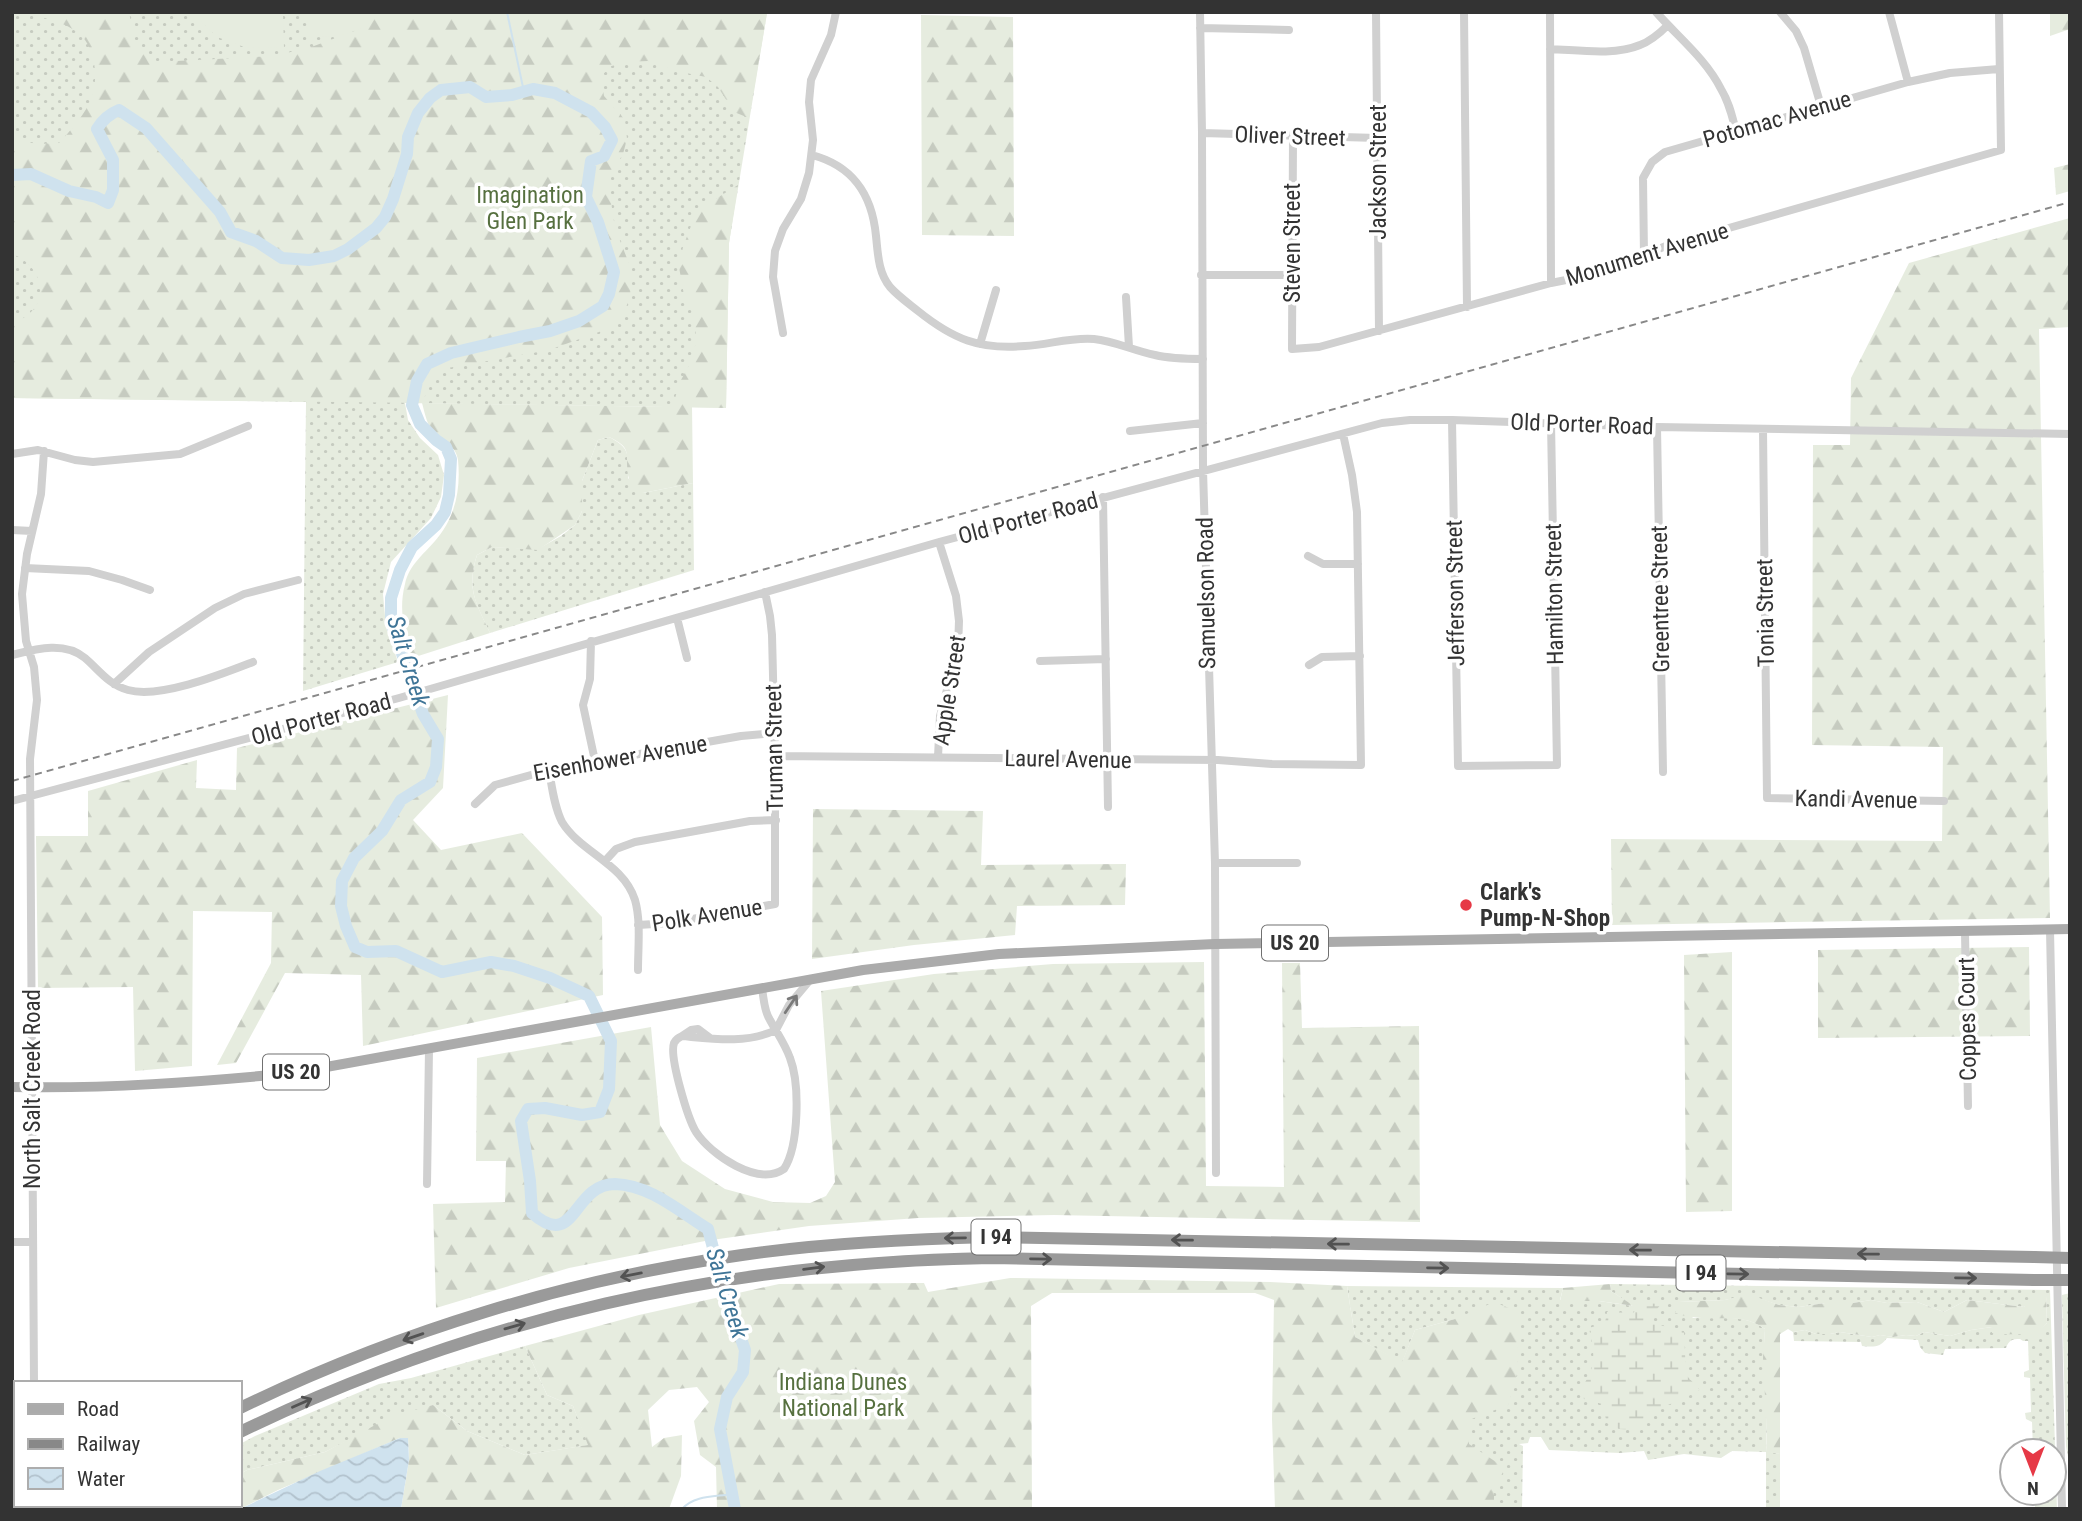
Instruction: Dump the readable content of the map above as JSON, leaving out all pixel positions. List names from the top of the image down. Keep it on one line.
{"streets":{"highway":["I 94"],"main road":["US 20"],"street":["Potomac Avenue","Oliver Street","Jackson Street","Steven Street","Monument Avenue","Old Porter Road","Samuelson Road","Jefferson Street","Hamilton Street","Greentree Street","Tonia Street","Apple Street","Truman Street","Eisenhower Avenue","Laurel Avenue","Kandi Avenue","Polk Avenue","Coppes Court","North Salt Creek Road"]},"crossings":[["Potomac Avenue","Monument Avenue"],["Oliver Street","Jackson Street"],["Oliver Street","Steven Street"],["Oliver Street","Samuelson Road"],["Jackson Street","Monument Avenue"],["Steven Street","Monument Avenue"],["Old Porter Road","Samuelson Road"],["Old Porter Road","Jefferson Street"],["Old Porter Road","Hamilton Street"],["Old Porter Road","Greentree Street"],["Old Porter Road","Tonia Street"],["Old Porter Road","Apple Street"],["Old Porter Road","Truman Street"],["Old Porter Road","North Salt Creek Road"],["Samuelson Road","Laurel Avenue"],["Samuelson Road","US 20"],["Jefferson Street","Hamilton Street"],["Tonia Street","Kandi Avenue"],["Apple Street","Laurel Avenue"],["Truman Street","Eisenhower Avenue"],["Truman Street","Laurel Avenue"],["Truman Street","Polk Avenue"],["US 20","Coppes Court"],["US 20","North Salt Creek Road"]],"water":["Salt Creek"],"parks":["Imagination Glen Park","Indiana Dunes National Park"],"places":["Clark's Pump-N-Shop"],"legend":["Road","Railway","Water"],"north":"bottom"}
